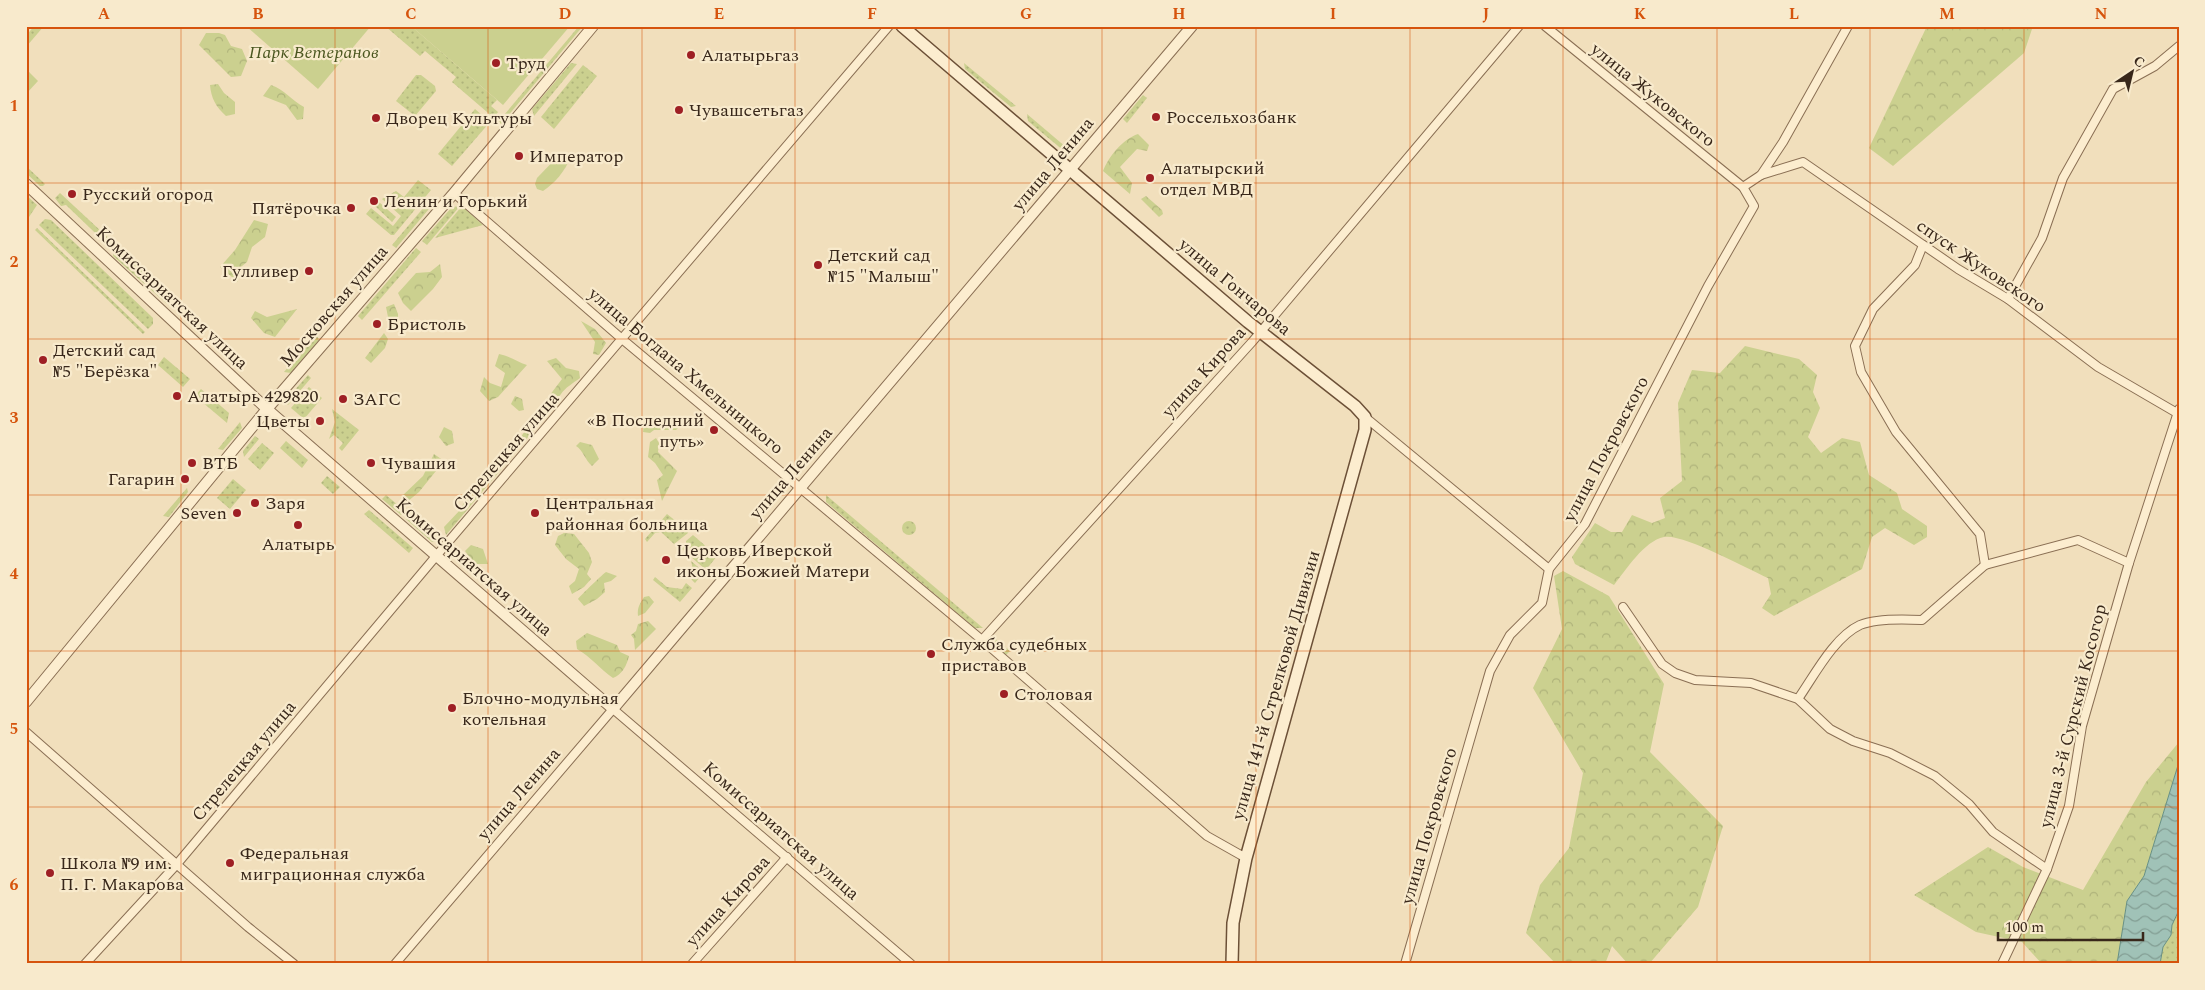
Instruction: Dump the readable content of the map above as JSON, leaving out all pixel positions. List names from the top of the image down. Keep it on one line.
{"streets":{"main road":["улица Гончарова","улица 141-й Стрелковой Дивизии"],"street":["улица Жуковского","улица Ленина","спуск Жуковского","Комиссариатская улица","Московская улица","улица Богдана Хмельницкого","улица Кирова","улица Покровского","Стрелецкая улица","улица 3-й Сурский Косогор"]},"crossings":[["улица Жуковского","улица Покровского"],["улица Ленина","улица Гончарова"],["улица Ленина","Комиссариатская улица"],["улица Ленина","улица Богдана Хмельницкого"],["спуск Жуковского","улица 3-й Сурский Косогор"],["улица Гончарова","улица Кирова"],["улица Гончарова","улица Покровского"],["улица Гончарова","улица 141-й Стрелковой Дивизии"],["Комиссариатская улица","Московская улица"],["Комиссариатская улица","улица Кирова"],["Комиссариатская улица","Стрелецкая улица"],["Московская улица","улица Богдана Хмельницкого"],["улица Богдана Хмельницкого","улица Кирова"],["улица Богдана Хмельницкого","Стрелецкая улица"],["улица Богдана Хмельницкого","улица 141-й Стрелковой Дивизии"]],"parks":["Парк Ветеранов"],"places":["Алатырьгаз","Труд","Чувашсетьгаз","Россельхозбанк","Дворец Культуры","Император","Алатырский отдел МВД","Русский огород","Ленин и Горький","Пятёрочка","Детский сад №15 \"Малыш\"","Гулливер","Бристоль","Детский сад №5 \"Берёзка\"","Алатырь 429820","ЗАГС","Цветы","«В Последний путь»","ВТБ","Чувашия","Гагарин","Заря","Seven","Центральная районная больница","Алатырь","Церковь Иверской иконы Божией Матери","Служба судебных приставов","Столовая","Блочно-модульная котельная","Федеральная миграционная служба","Школа №9 им. П. Г. Макарова"],"scale_bar":"100 m","north":"top right","grid":{"columns":["A","B","C","D","E","F","G","H","I","J","K","L","M","N"],"rows":["1","2","3","4","5","6"]}}
